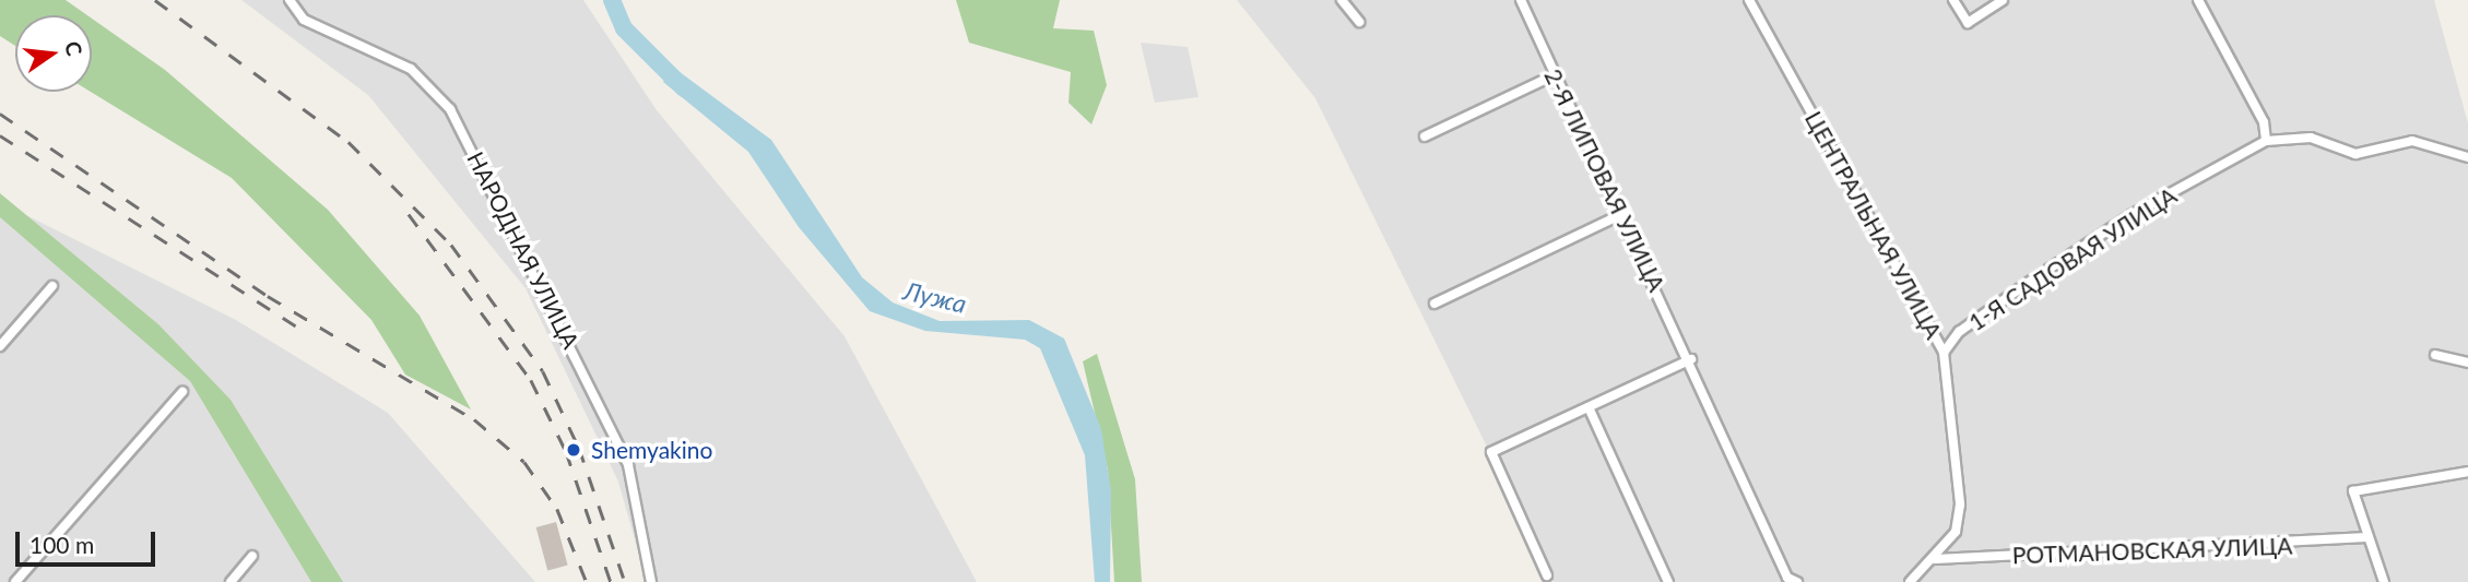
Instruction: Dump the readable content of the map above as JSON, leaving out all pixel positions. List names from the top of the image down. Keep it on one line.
{"streets":{"street":["2-Я ЛИПОВАЯ УЛИЦА","ЦЕНТРАЛЬНАЯ УЛИЦА","НАРОДНАЯ УЛИЦА","1-Я САДОВАЯ УЛИЦА","РОТМАНОВСКАЯ УЛИЦА"]},"crossings":[["ЦЕНТРАЛЬНАЯ УЛИЦА","1-Я САДОВАЯ УЛИЦА"],["ЦЕНТРАЛЬНАЯ УЛИЦА","РОТМАНОВСКАЯ УЛИЦА"]],"water":["Лужа"],"places":["Shemyakino"],"scale_bar":"100 m","north":"right"}
